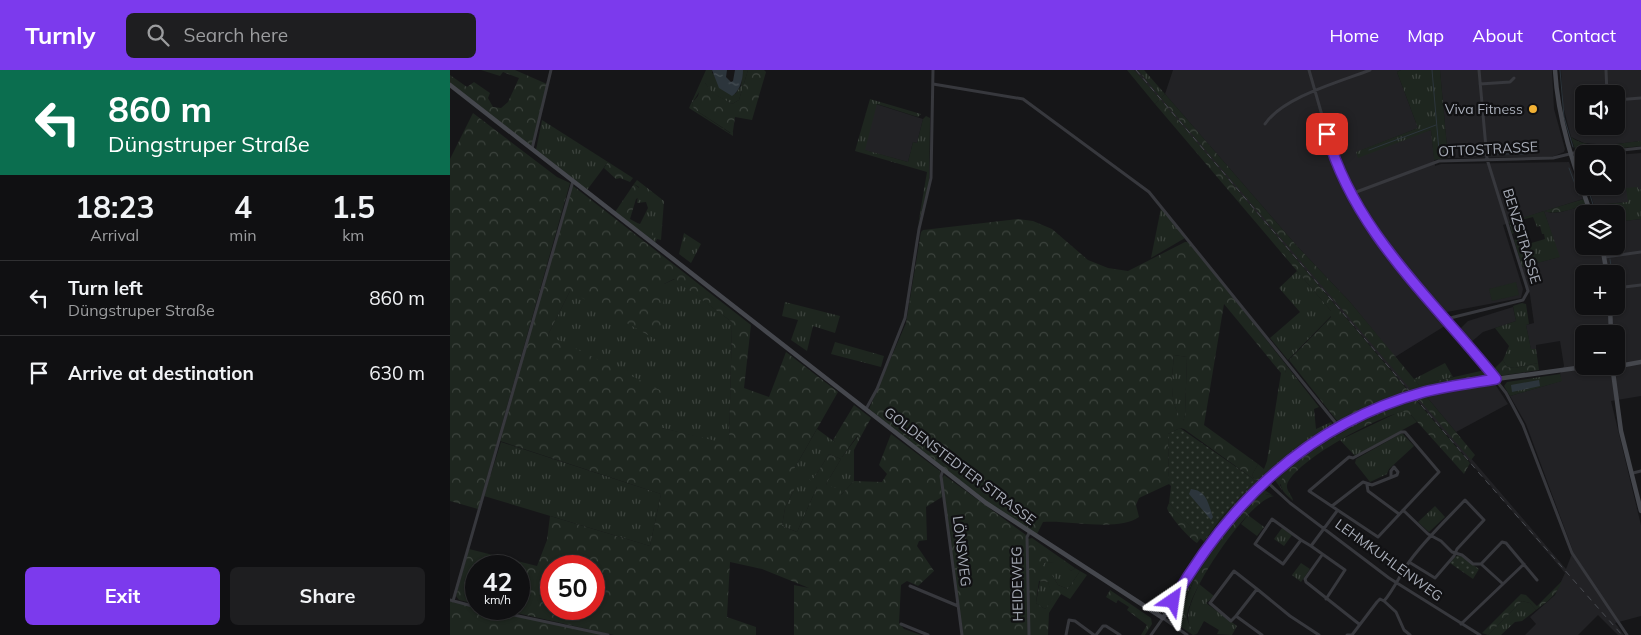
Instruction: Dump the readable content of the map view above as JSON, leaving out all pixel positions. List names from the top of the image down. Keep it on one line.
{"streets":{"main road":["GOLDENSTEDTER STRASSE"],"street":["OTTOSTRASSE","BENZSTRASSE","LÖNSWEG","LEHMKUHLENWEG","HEIDEWEG"]},"crossings":[["OTTOSTRASSE","BENZSTRASSE"],["GOLDENSTEDTER STRASSE","LÖNSWEG"],["GOLDENSTEDTER STRASSE","HEIDEWEG"]],"places":["Viva Fitness"],"page":{"header":"Turnly","search":"Search here","nav":["Home","Map","About","Contact"],"turn":["860 m","Düngstruper Straße"],"map_buttons":["+","−"],"eta":["18:23","Arrival","4","min","1.5","km"],"list":[{"name":"Turn left","note":"Düngstruper Straße","value":"860 m"},{"name":"Arrive at destination","value":"630 m"}],"speed":"42 km/h","limit":"50","buttons":["Exit","Share"]}}
